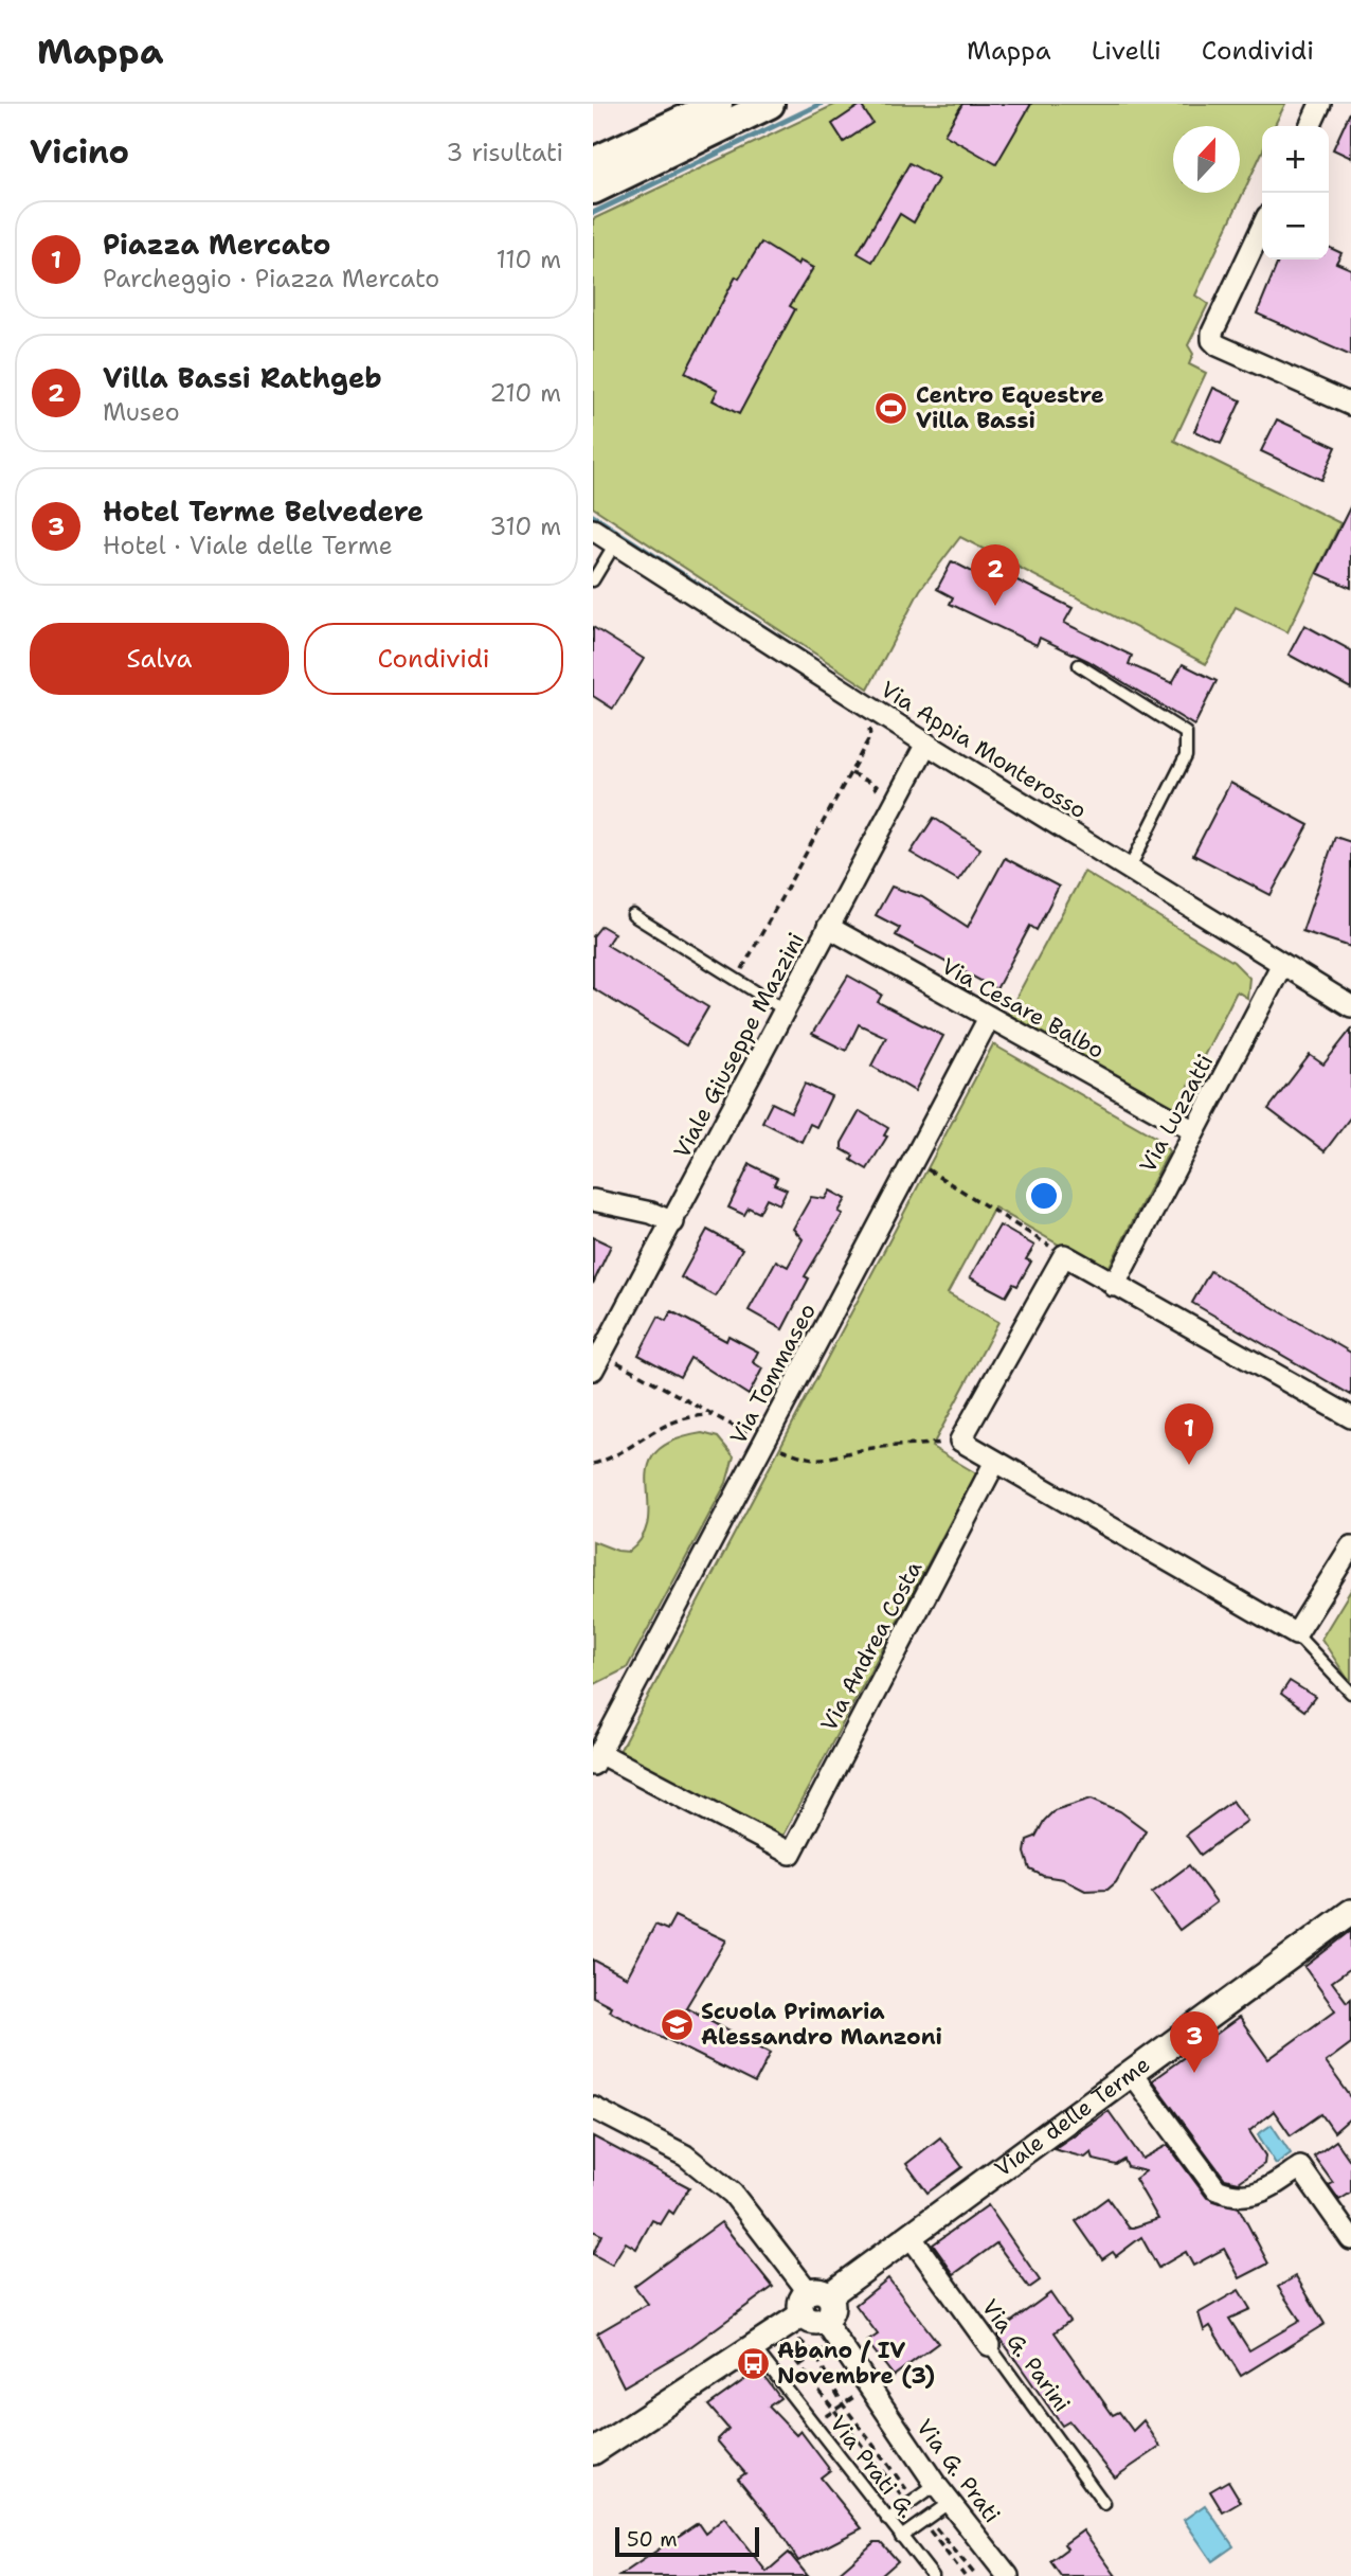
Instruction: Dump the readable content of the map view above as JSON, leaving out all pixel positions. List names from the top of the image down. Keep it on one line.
{"streets":{"street":["Via Appia Monterosso","Via Cesare Balbo","Viale Giuseppe Mazzini","Via Luzzatti","Via Tommaseo","Via Andrea Costa","Viale delle Terme","Via G. Parini","Via G. Prati"],"lane":["Via Prati G."]},"crossings":[["Via Appia Monterosso","Viale Giuseppe Mazzini"],["Via Appia Monterosso","Via Luzzatti"],["Via Cesare Balbo","Viale Giuseppe Mazzini"],["Via Cesare Balbo","Via Luzzatti"],["Via Cesare Balbo","Via Tommaseo"],["Via Tommaseo","Via Andrea Costa"],["Viale delle Terme","Via G. Parini"],["Viale delle Terme","Via Prati G."],["Viale delle Terme","Via G. Prati"]],"places":{"sports":["Centro Equestre Villa Bassi"],"school or university":["Scuola Primaria Alessandro Manzoni"],"bus stop":["Abano / IV Novembre (3)"]},"scale_bar":"50 m","north":"top","page":{"header":"Mappa","nav":["Mappa","Livelli","Condividi"],"heading":["Vicino","3 risultati"],"map_buttons":["+","−"],"list":[{"mark":"1","name":"Piazza Mercato","note":"Parcheggio · Piazza Mercato","value":"110 m"},{"mark":"2","name":"Villa Bassi Rathgeb","note":"Museo","value":"210 m"},{"mark":"3","name":"Hotel Terme Belvedere","note":"Hotel · Viale delle Terme","value":"310 m"}],"pins":["2","1","3"],"buttons":["Salva","Condividi"],"scale":"50 m"}}
